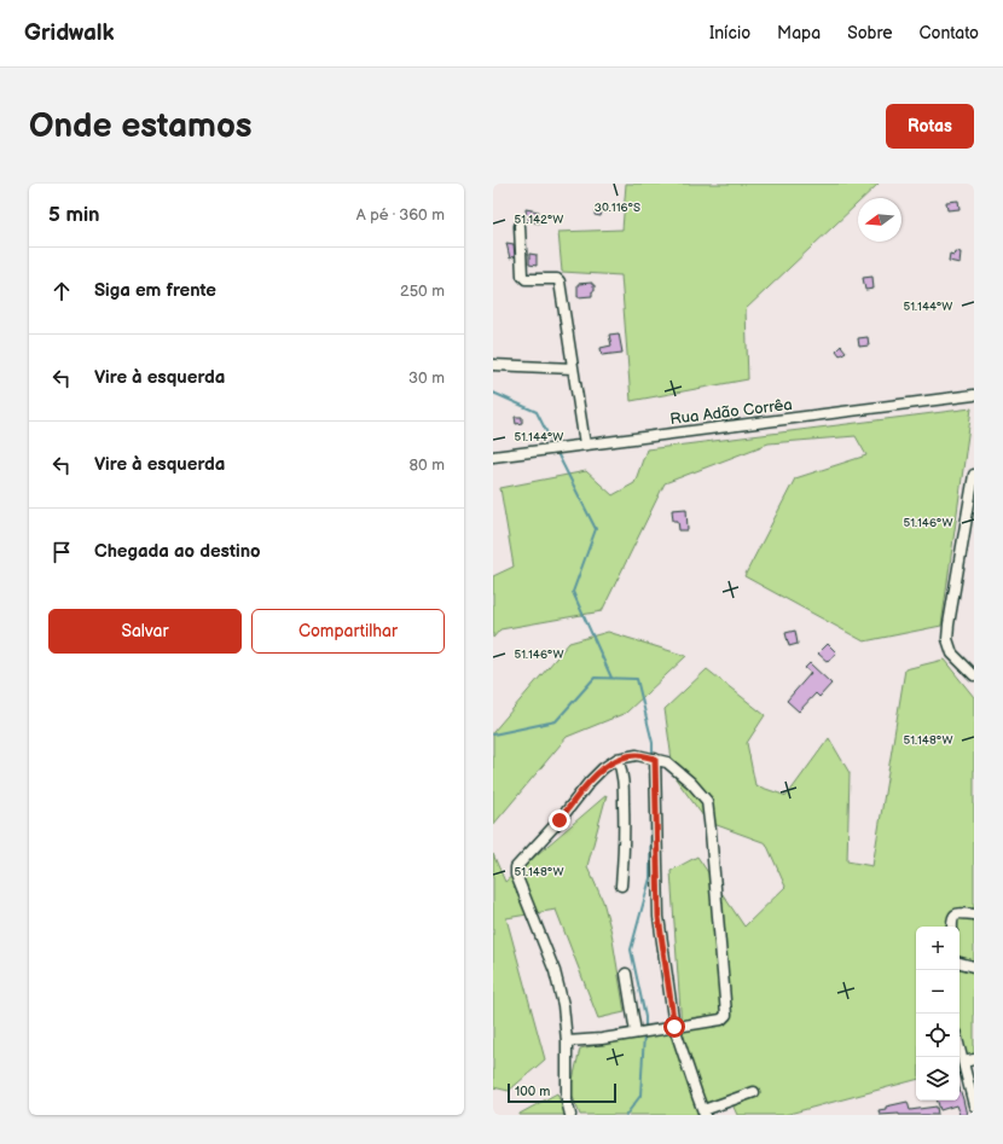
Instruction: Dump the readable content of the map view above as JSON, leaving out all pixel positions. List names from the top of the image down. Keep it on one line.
{"streets":{"street":["Rua Adão Corrêa"]},"scale_bar":"100 m","north":"left","page":{"header":"Gridwalk","nav":["Início","Mapa","Sobre","Contato"],"buttons":["Rotas",["Salvar","Compartilhar"]],"title":"Onde estamos","heading":["5 min","A pé · 360 m"],"list":[["Siga em frente","250 m"],["Vire à esquerda","30 m"],["Vire à esquerda","80 m"],"Chegada ao destino"],"map_buttons":["+","−"],"scale":"100 m"},"coordinates":["30.116°S","51.142°W","51.144°W","51.146°W","51.148°W"]}
